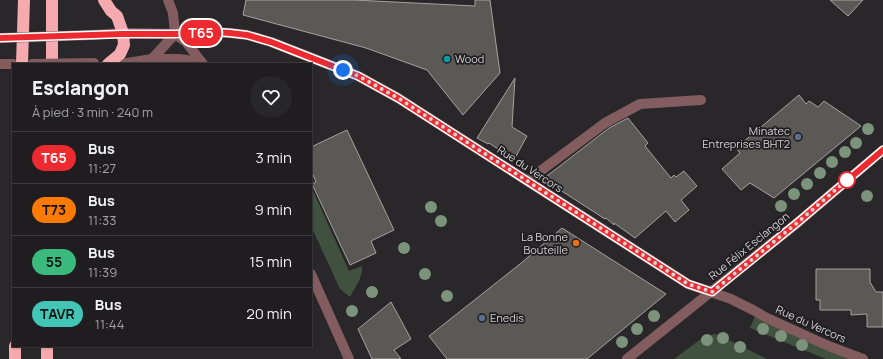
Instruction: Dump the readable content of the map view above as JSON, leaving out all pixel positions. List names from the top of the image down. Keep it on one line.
{"streets":{"street":["Rue du Vercors","Rue Félix Esclangon"]},"crossings":[["Rue du Vercors","Rue Félix Esclangon"]],"places":["Wood","Minatec Entreprises BHT2","La Bonne Bouteille","Enedis"],"lines":["bus line T65"],"page":{"on_map":"T65","heading":["Esclangon","À pied · 3 min · 240 m"],"list":[{"mark":"T65","name":"Bus","note":"11:27","value":"3 min"},{"mark":"T73","name":"Bus","note":"11:33","value":"9 min"},{"mark":"55","name":"Bus","note":"11:39","value":"15 min"},{"mark":"TAVR","name":"Bus","note":"11:44","value":"20 min"}]}}
